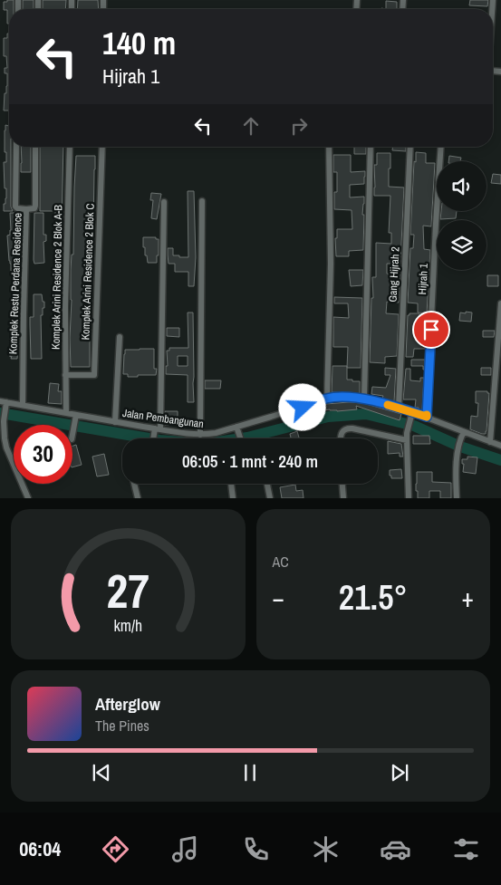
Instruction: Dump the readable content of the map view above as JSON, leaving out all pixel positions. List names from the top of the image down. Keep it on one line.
{"streets":{"street":["Komplek Arini Residence 2 Blok C","Gang Hijrah 2","Komplek Arini Residence 2 Blok A-B","Hijrah 1","Komplek Restu Perdana Residence","Jalan Pembangunan"]},"crossings":[["Komplek Arini Residence 2 Blok C","Komplek Arini Residence 2 Blok A-B"],["Gang Hijrah 2","Jalan Pembangunan"],["Komplek Arini Residence 2 Blok A-B","Jalan Pembangunan"],["Hijrah 1","Jalan Pembangunan"],["Komplek Restu Perdana Residence","Jalan Pembangunan"]],"page":{"turn":["140 m","Hijrah 1"],"limit":"30","trip":"06:05 · 1 mnt · 240 m","tile":"AC","heat":["−","21.5°","+"],"song":["Afterglow","The Pines"],"tabs":"06:04","gauge":["27","km/h"]}}
